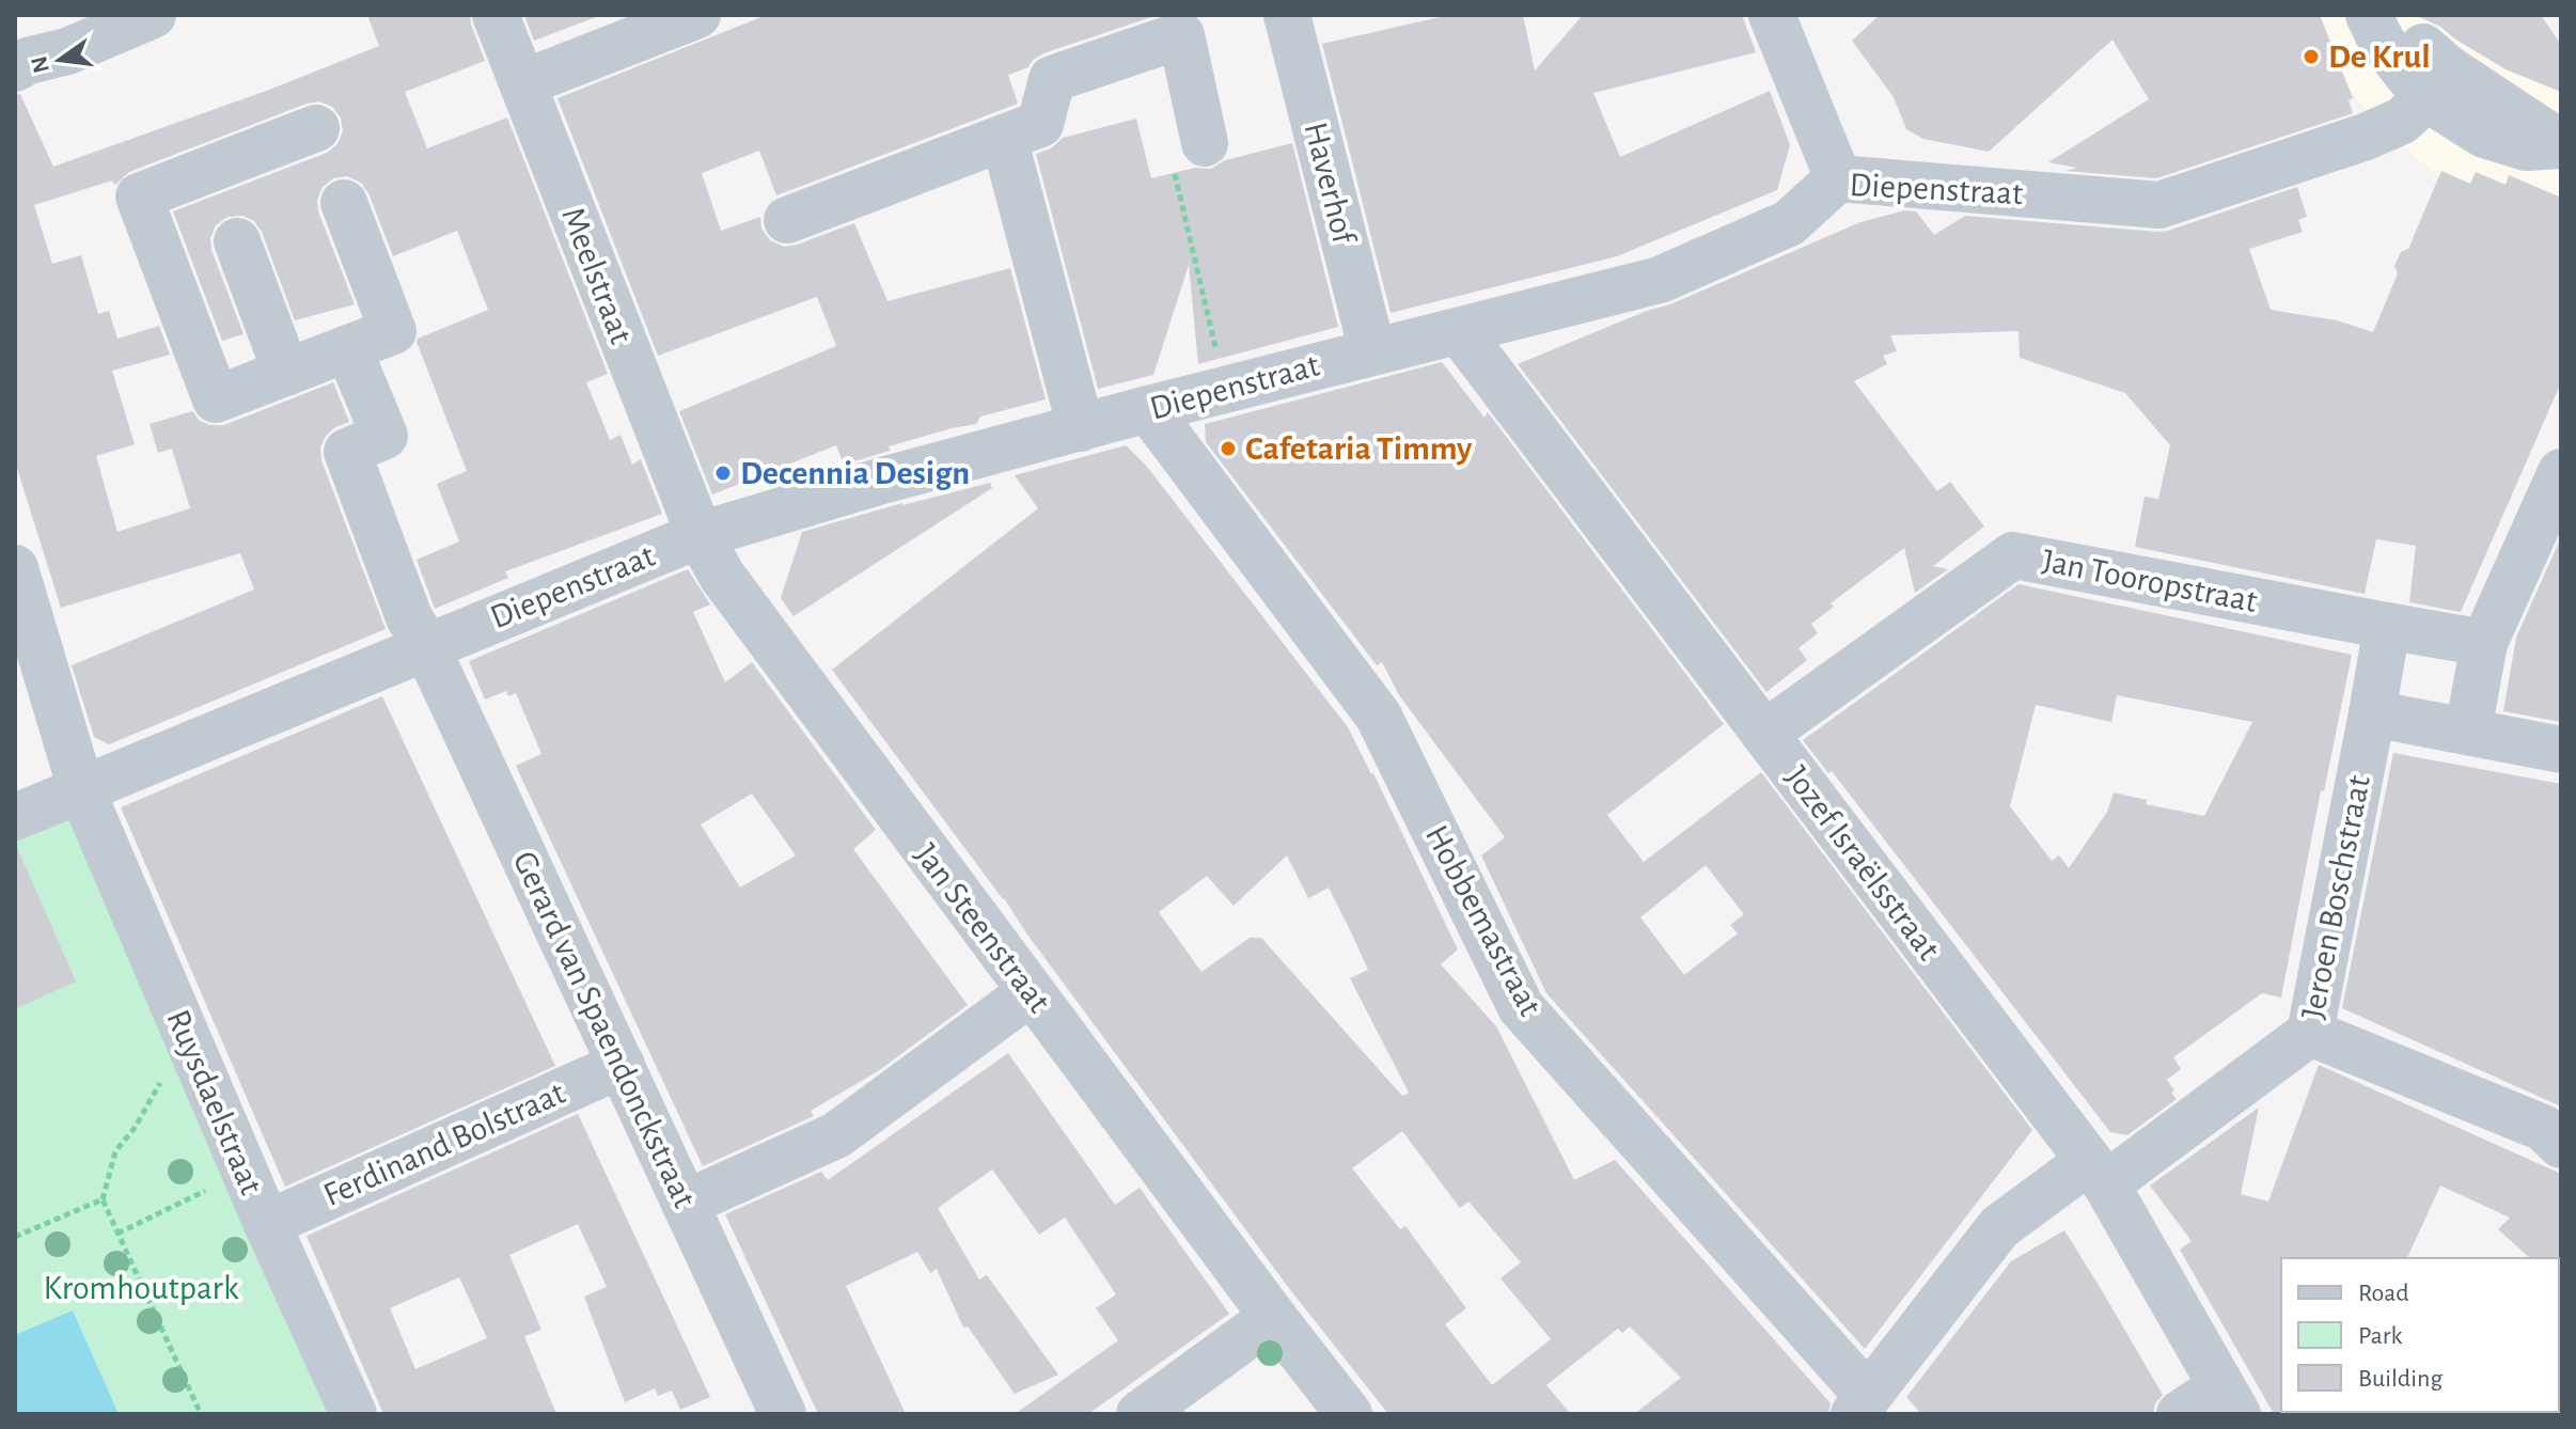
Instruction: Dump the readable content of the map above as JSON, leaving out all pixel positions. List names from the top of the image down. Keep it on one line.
{"streets":{"street":["Haverhof","Diepenstraat","Meelstraat","Jan Tooropstraat","Jozef Israëlsstraat","Jeroen Boschstraat","Hobbemastraat","Jan Steenstraat","Gerard van Spaendonckstraat","Ruysdaelstraat","Ferdinand Bolstraat"]},"crossings":[["Haverhof","Diepenstraat"],["Diepenstraat","Meelstraat"],["Diepenstraat","Jozef Israëlsstraat"],["Diepenstraat","Hobbemastraat"],["Diepenstraat","Jan Steenstraat"],["Diepenstraat","Gerard van Spaendonckstraat"],["Diepenstraat","Ruysdaelstraat"],["Meelstraat","Jan Steenstraat"],["Jan Tooropstraat","Jozef Israëlsstraat"],["Jan Tooropstraat","Jeroen Boschstraat"],["Jozef Israëlsstraat","Jeroen Boschstraat"],["Jeroen Boschstraat","Hobbemastraat"],["Gerard van Spaendonckstraat","Ferdinand Bolstraat"],["Ruysdaelstraat","Ferdinand Bolstraat"]],"parks":["Kromhoutpark"],"places":["De Krul","Cafetaria Timmy","Decennia Design"],"legend":["Road","Park","Building"],"north":"left"}
